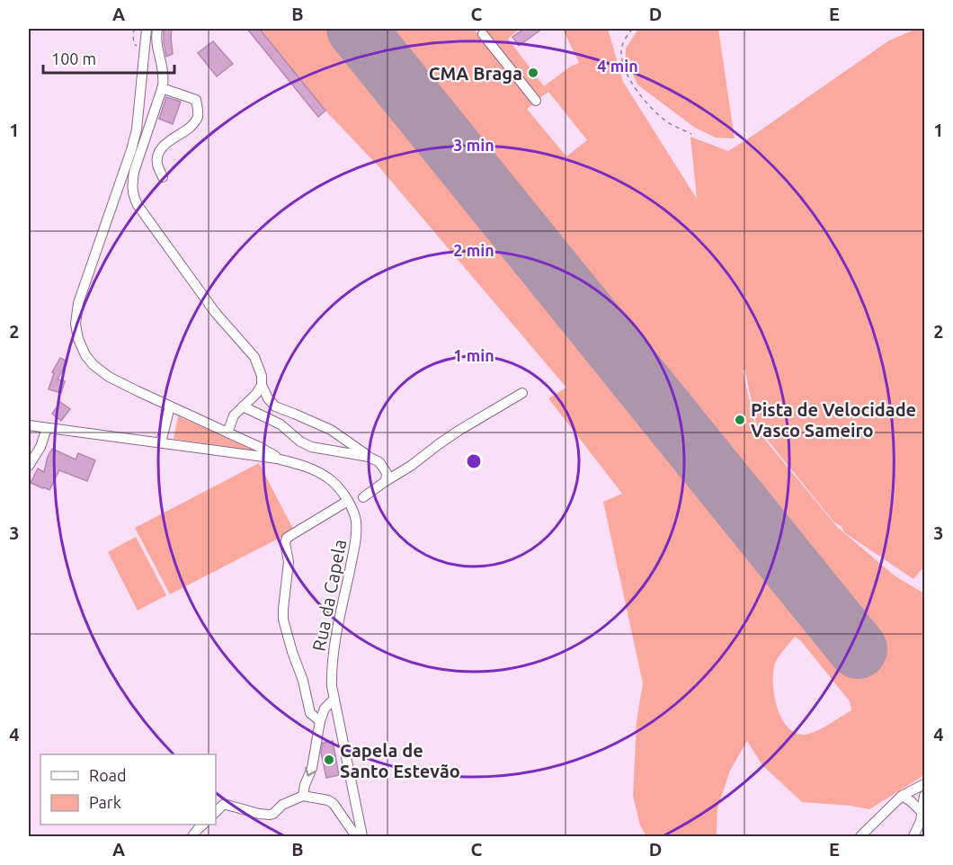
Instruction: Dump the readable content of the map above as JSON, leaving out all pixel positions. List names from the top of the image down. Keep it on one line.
{"streets":{"street":["Rua da Capela"]},"places":["CMA Braga","Pista de Velocidade Vasco Sameiro","Capela de Santo Estevão"],"legend":["Road","Park"],"scale_bar":"100 m","grid":{"columns":["A","B","C","D","E"],"rows":["1","2","3","4"]},"rings":["4 min","3 min","2 min","1 min"]}
